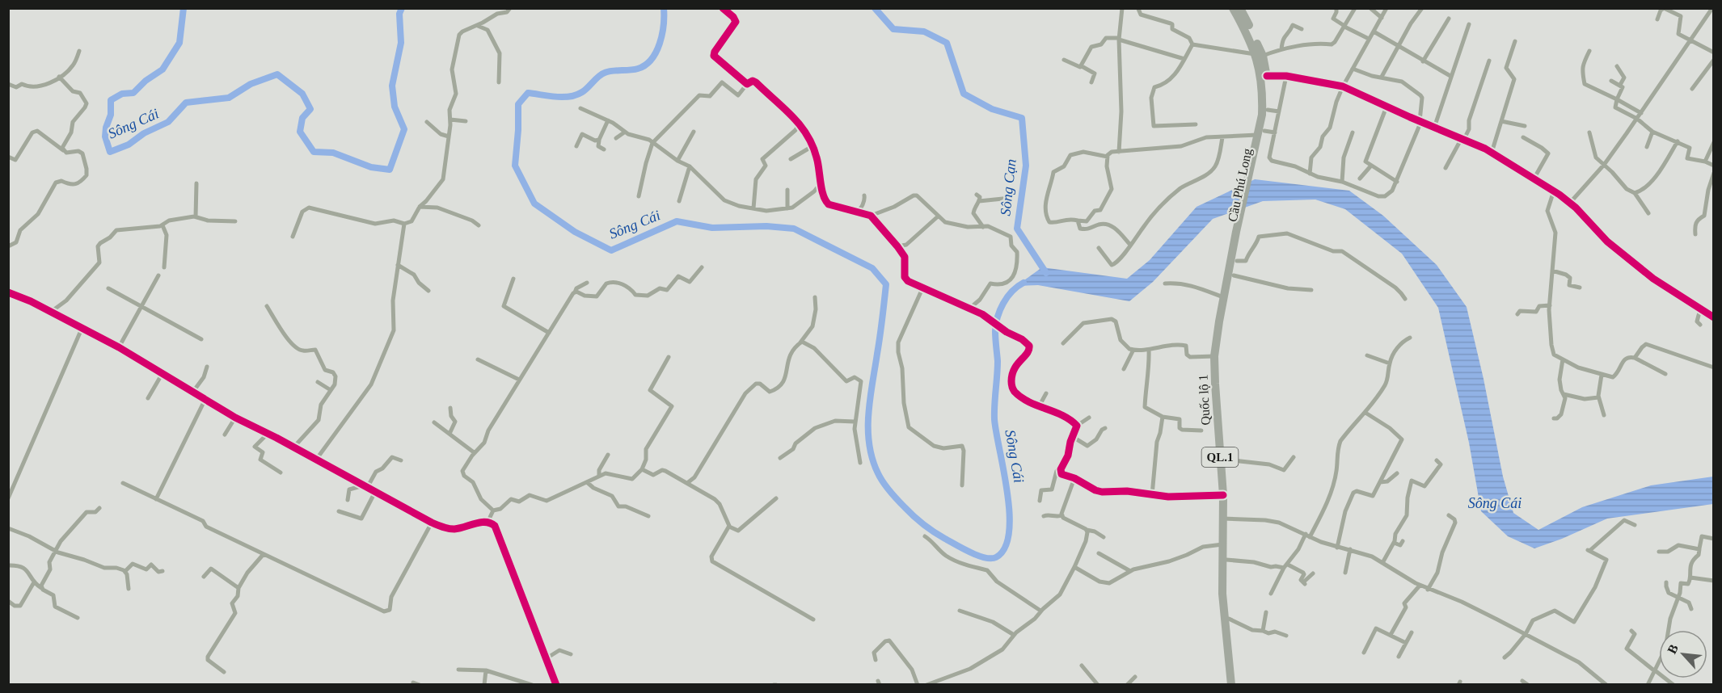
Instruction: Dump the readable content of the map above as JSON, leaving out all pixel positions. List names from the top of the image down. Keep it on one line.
{"streets":{"highway":["Cầu Phú Long","Quốc lộ 1","QL.1"]},"crossings":[["Cầu Phú Long","Quốc lộ 1"],["Cầu Phú Long","QL.1"]],"water":["Sông Cái","Sông Cạn"],"north":"top left"}
